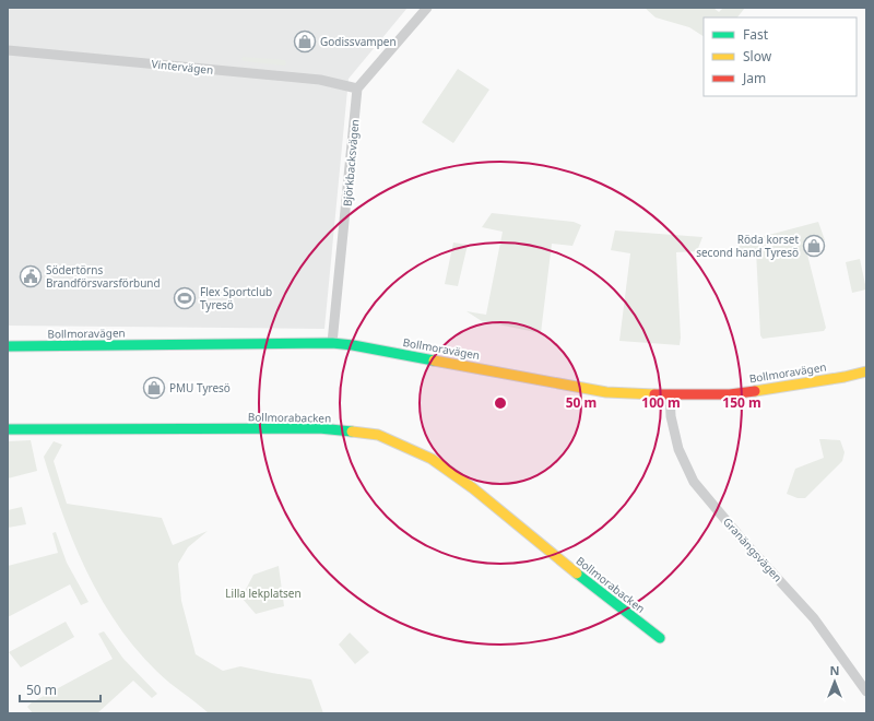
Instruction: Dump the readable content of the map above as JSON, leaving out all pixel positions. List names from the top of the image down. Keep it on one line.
{"streets":{"street":["Vintervägen","Björkbacksvägen","Bollmoravägen","Bollmorabacken","Granängsvägen"]},"crossings":[["Vintervägen","Björkbacksvägen"],["Björkbacksvägen","Bollmoravägen"],["Bollmoravägen","Granängsvägen"]],"parks":["Lilla lekplatsen"],"places":{"shop":["Godissvampen","Röda korset second hand Tyresö","PMU Tyresö"],"public building":["Södertörns Brandförsvarsförbund"],"sports":["Flex Sportclub Tyresö"]},"legend":["Fast","Slow","Jam"],"scale_bar":"50 m","north":"top","rings":["50 m","100 m","150 m"]}
